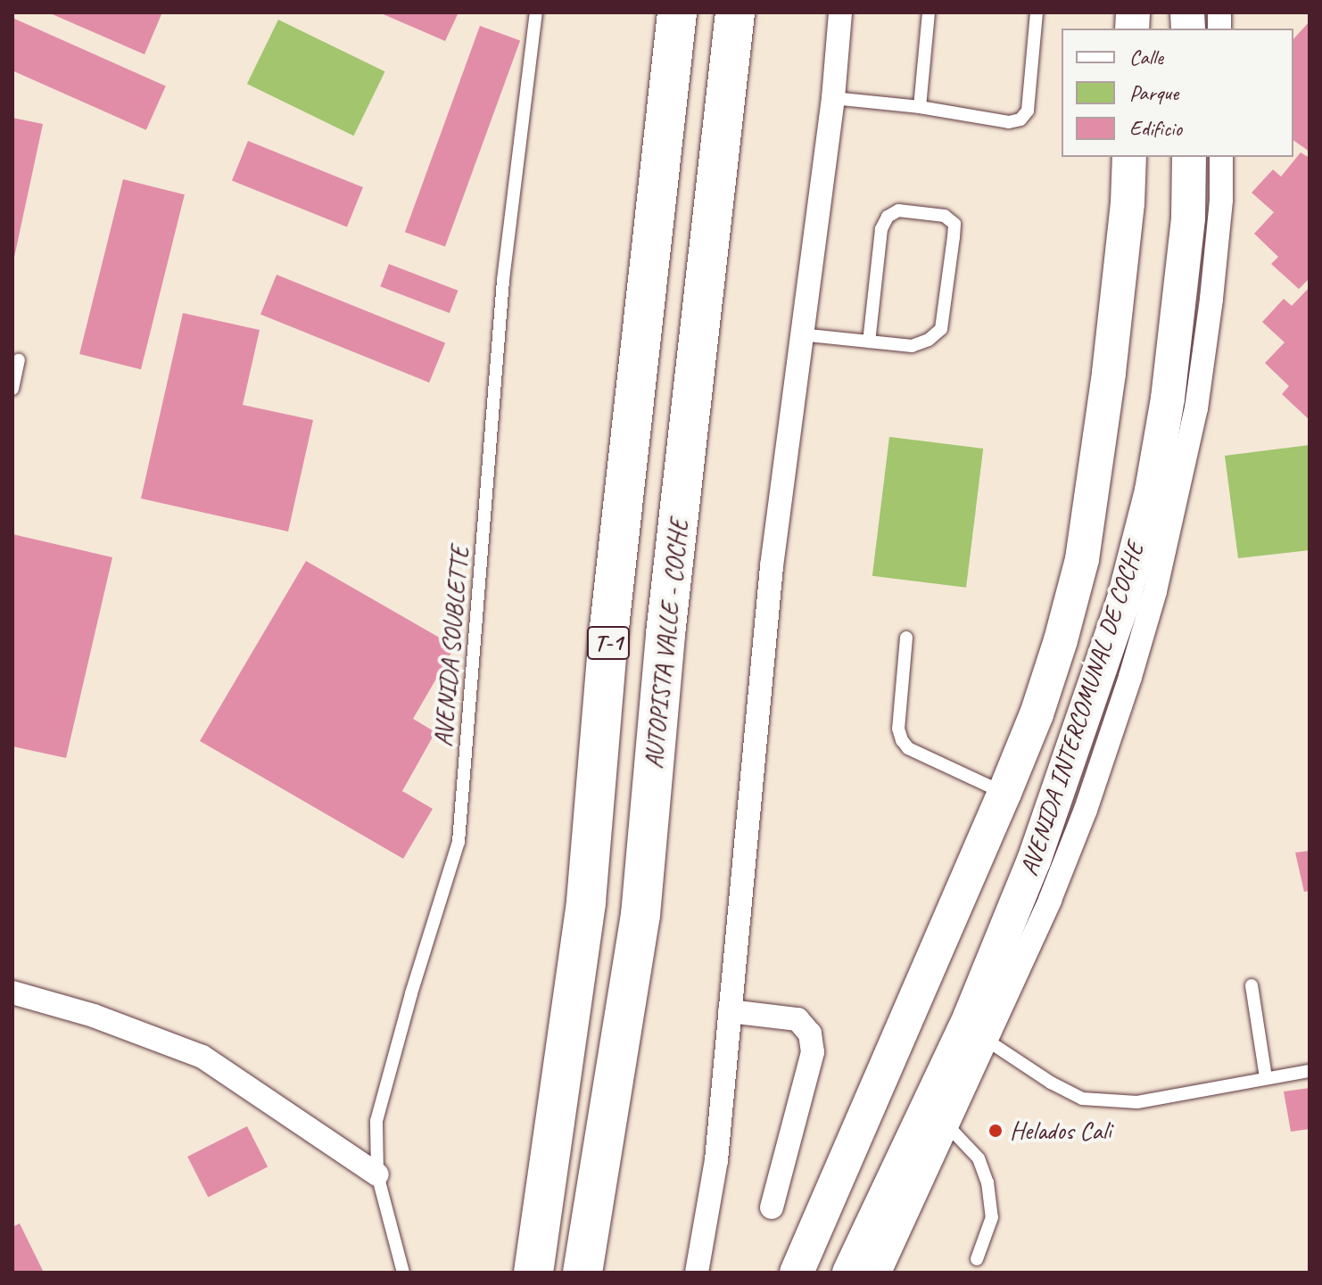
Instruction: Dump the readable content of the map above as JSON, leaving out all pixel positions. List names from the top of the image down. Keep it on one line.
{"streets":{"highway":["T-1","AUTOPISTA VALLE - COCHE"],"main road":["AVENIDA INTERCOMUNAL DE COCHE"],"lane":["AVENIDA SOUBLETTE"]},"places":["Helados Cali"],"legend":["Calle","Parque","Edificio"]}
